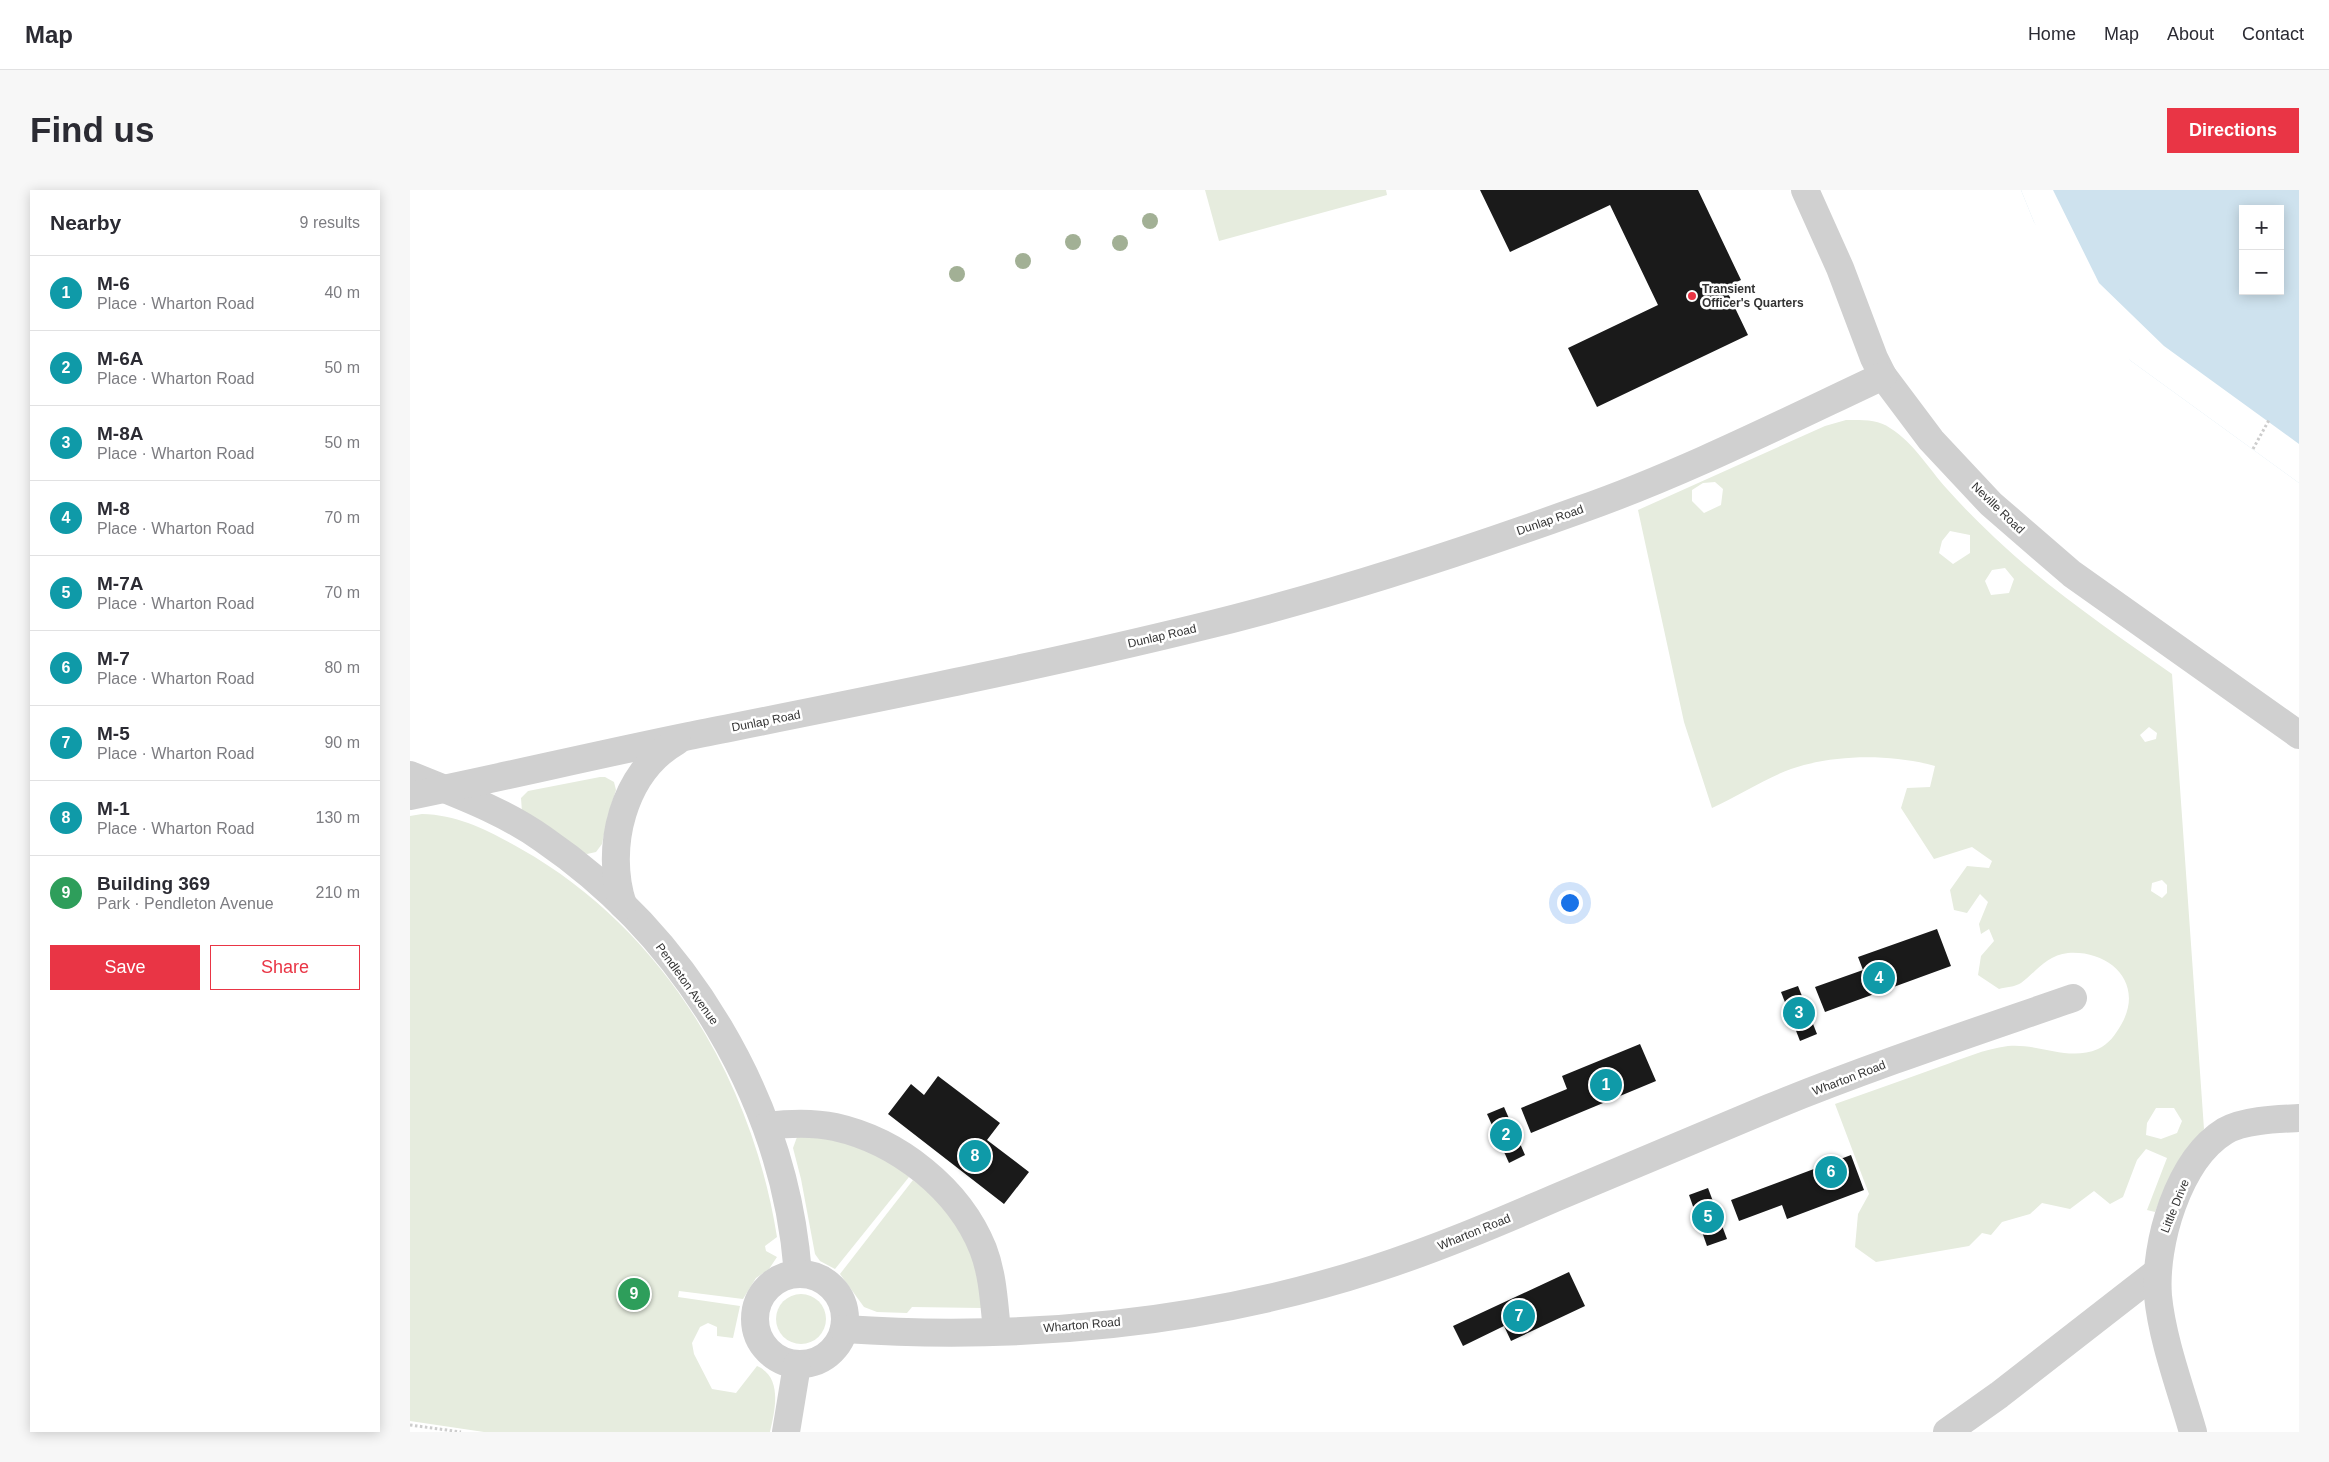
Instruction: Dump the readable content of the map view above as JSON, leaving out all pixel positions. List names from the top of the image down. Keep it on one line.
{"streets":{"street":["Neville Road","Dunlap Road","Pendleton Avenue","Wharton Road","Little Drive"]},"crossings":[["Neville Road","Dunlap Road"],["Dunlap Road","Pendleton Avenue"],["Pendleton Avenue","Wharton Road"]],"places":["Transient Officer's Quarters"],"page":{"header":"Map","nav":["Home","Map","About","Contact"],"buttons":["Directions",["Save","Share"]],"title":"Find us","heading":["Nearby","9 results"],"map_buttons":["+","−"],"list":[{"mark":"1","name":"M-6","note":"Place · Wharton Road","value":"40 m"},{"mark":"2","name":"M-6A","note":"Place · Wharton Road","value":"50 m"},{"mark":"3","name":"M-8A","note":"Place · Wharton Road","value":"50 m"},{"mark":"4","name":"M-8","note":"Place · Wharton Road","value":"70 m"},{"mark":"5","name":"M-7A","note":"Place · Wharton Road","value":"70 m"},{"mark":"6","name":"M-7","note":"Place · Wharton Road","value":"80 m"},{"mark":"7","name":"M-5","note":"Place · Wharton Road","value":"90 m"},{"mark":"8","name":"M-1","note":"Place · Wharton Road","value":"130 m"},{"mark":"9","name":"Building 369","note":"Park · Pendleton Avenue","value":"210 m"}],"pins":["4","3","1","2","8","6","5","9","7"]}}
